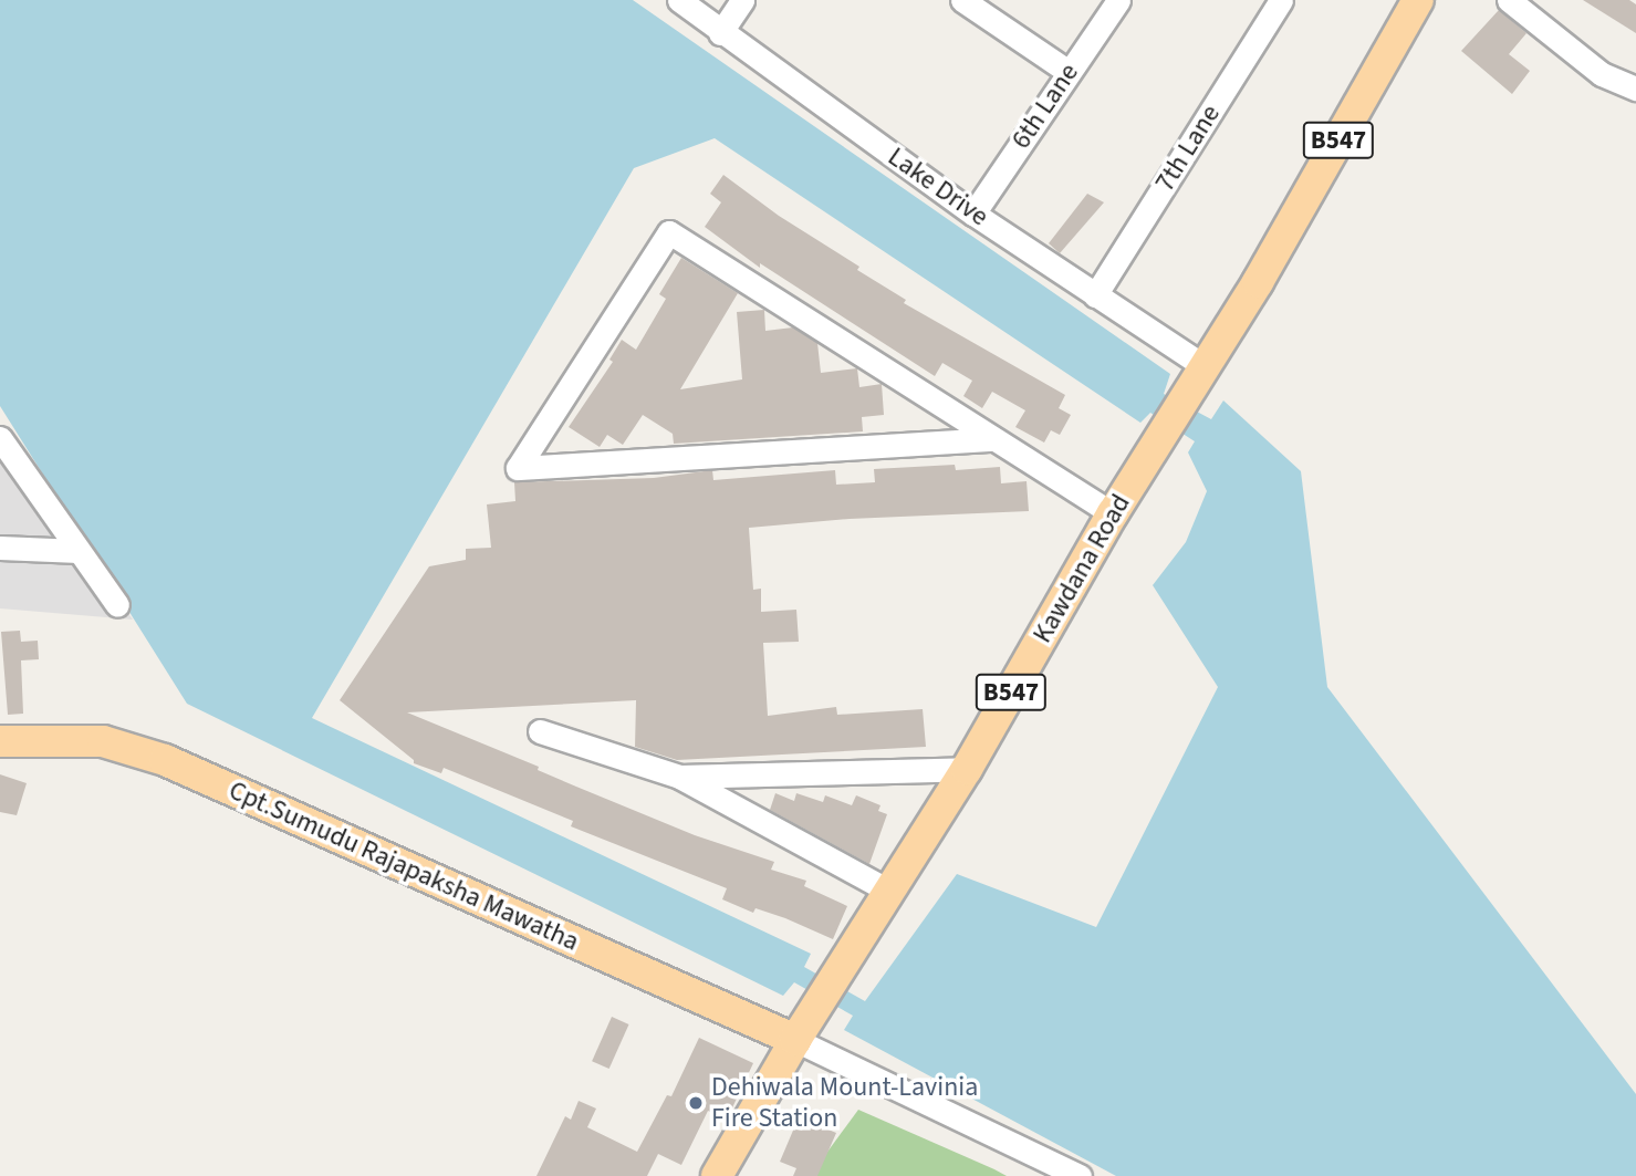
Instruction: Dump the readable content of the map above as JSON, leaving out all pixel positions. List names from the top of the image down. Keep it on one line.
{"streets":{"main road":["B547","Kawdana Road","Cpt.Sumudu Rajapaksha Mawatha"],"street":["6th Lane","7th Lane","Lake Drive"]},"crossings":[["6th Lane","Lake Drive"],["7th Lane","Lake Drive"],["Lake Drive","Kawdana Road"],["Kawdana Road","Cpt.Sumudu Rajapaksha Mawatha"]],"places":["Dehiwala Mount-Lavinia Fire Station"]}
